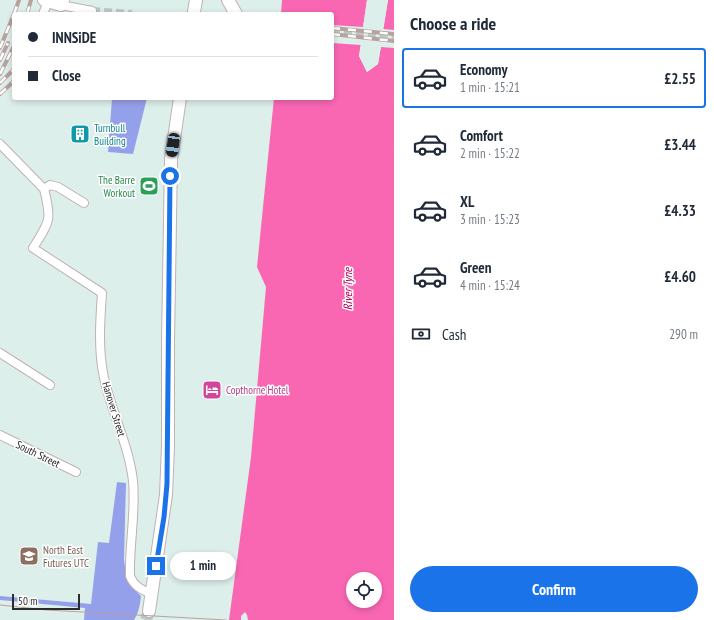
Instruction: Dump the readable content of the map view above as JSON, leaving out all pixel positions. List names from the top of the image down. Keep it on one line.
{"streets":{"street":["Hanover Street","South Street"]},"water":["River Tyne"],"places":{"building":["Turnbull Building"],"sports":["The Barre Workout"],"hotel":["Copthorne Hotel"],"school or university":["North East Futures UTC"]},"scale_bar":"50 m","page":{"heading":"Choose a ride","banner":["INNSiDE","Close"],"list":[{"name":"Economy","note":"1 min · 15:21","value":"£2.55"},{"name":"Comfort","note":"2 min · 15:22","value":"£3.44"},{"name":"XL","note":"3 min · 15:23","value":"£4.33"},{"name":"Green","note":"4 min · 15:24","value":"£4.60"}],"pay":["Cash","290 m"],"bubble":"1 min","buttons":"Confirm","scale":"50 m"}}
